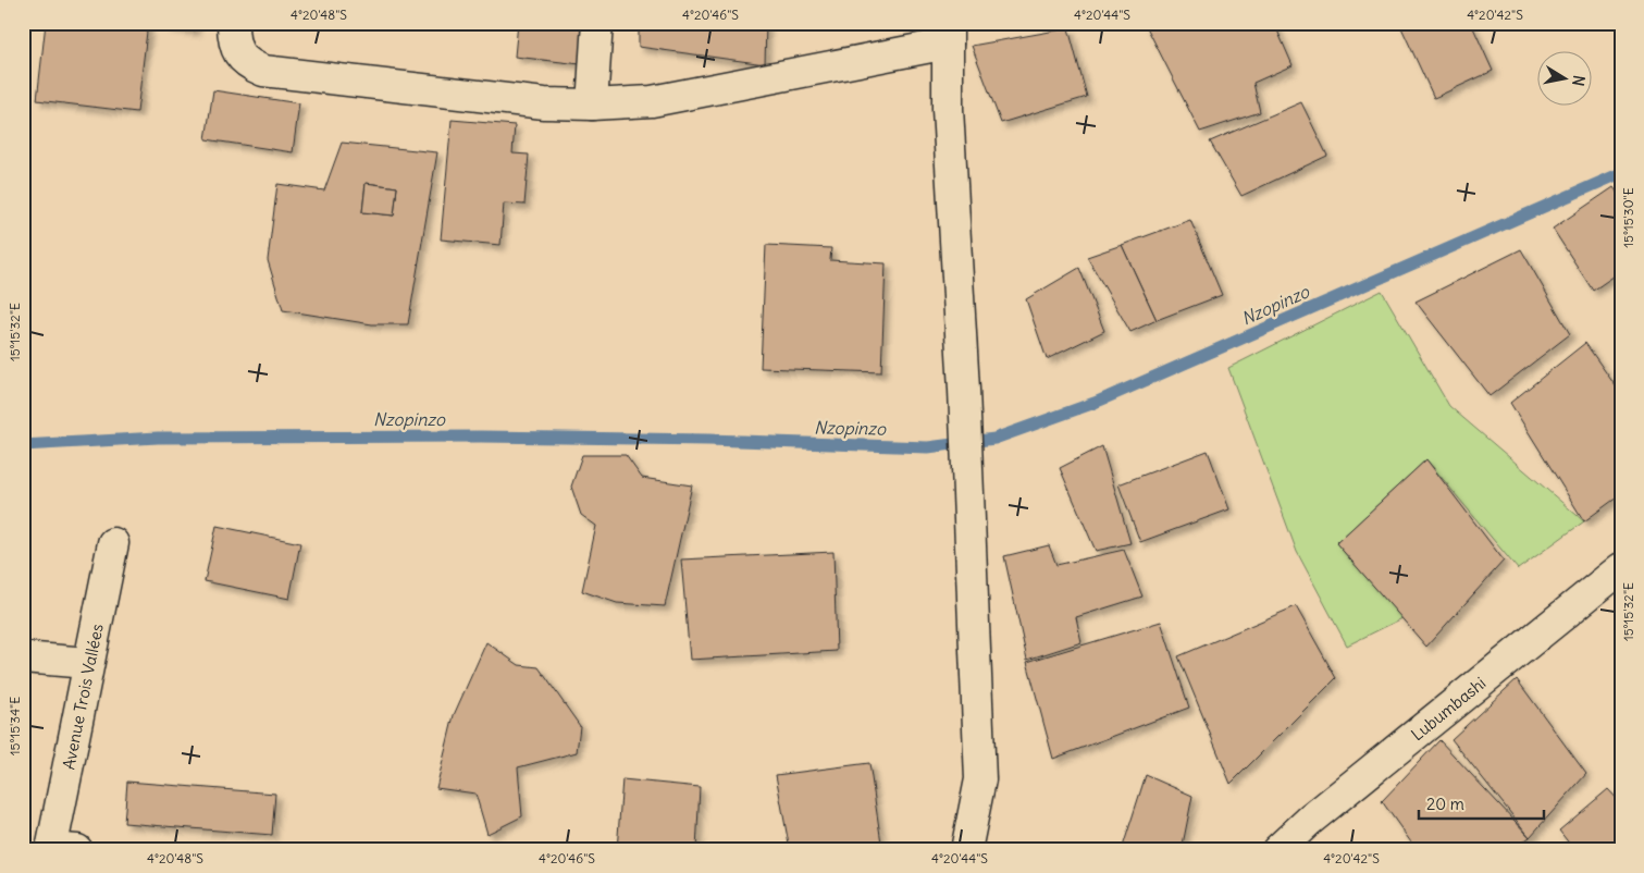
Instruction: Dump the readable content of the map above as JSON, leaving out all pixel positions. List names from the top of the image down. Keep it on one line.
{"streets":{"street":["Avenue Trois Vallées","Lubumbashi"]},"water":["Nzopinzo"],"scale_bar":"20 m","north":"right","coordinates":["4°20'48\"S","4°20'46\"S","4°20'44\"S","4°20'42\"S","15°15'30\"E","15°15'32\"E","15°15'34\"E"]}
